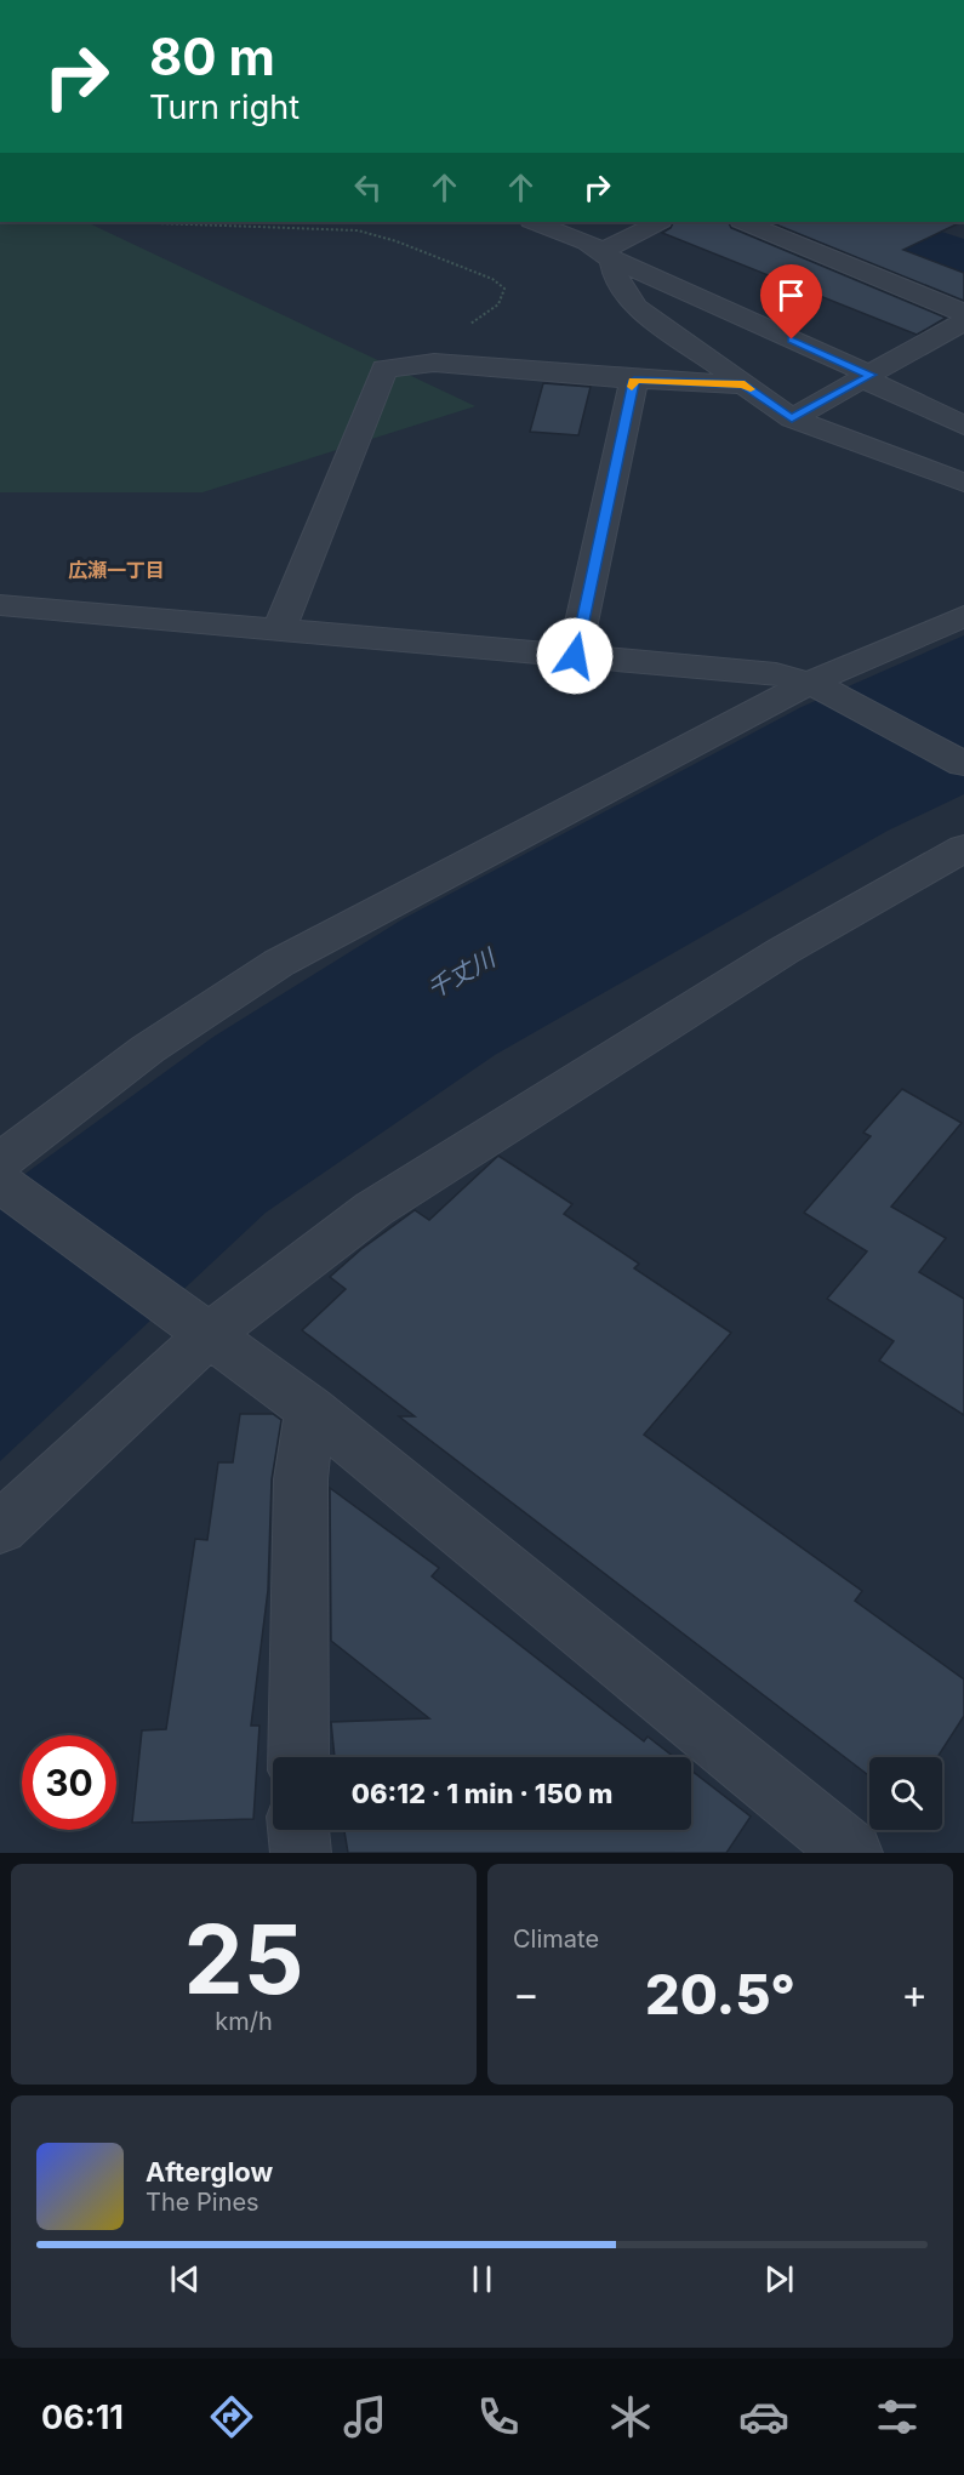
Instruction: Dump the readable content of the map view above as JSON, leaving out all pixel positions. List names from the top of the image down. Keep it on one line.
{"districts":["広瀬一丁目"],"water":["千丈川"],"page":{"turn":["80 m","Turn right"],"limit":"30","trip":"06:12 · 1 min · 150 m","tile":[["25","km/h"],"Climate"],"heat":["−","20.5°","+"],"song":["Afterglow","The Pines"],"tabs":"06:11"}}
